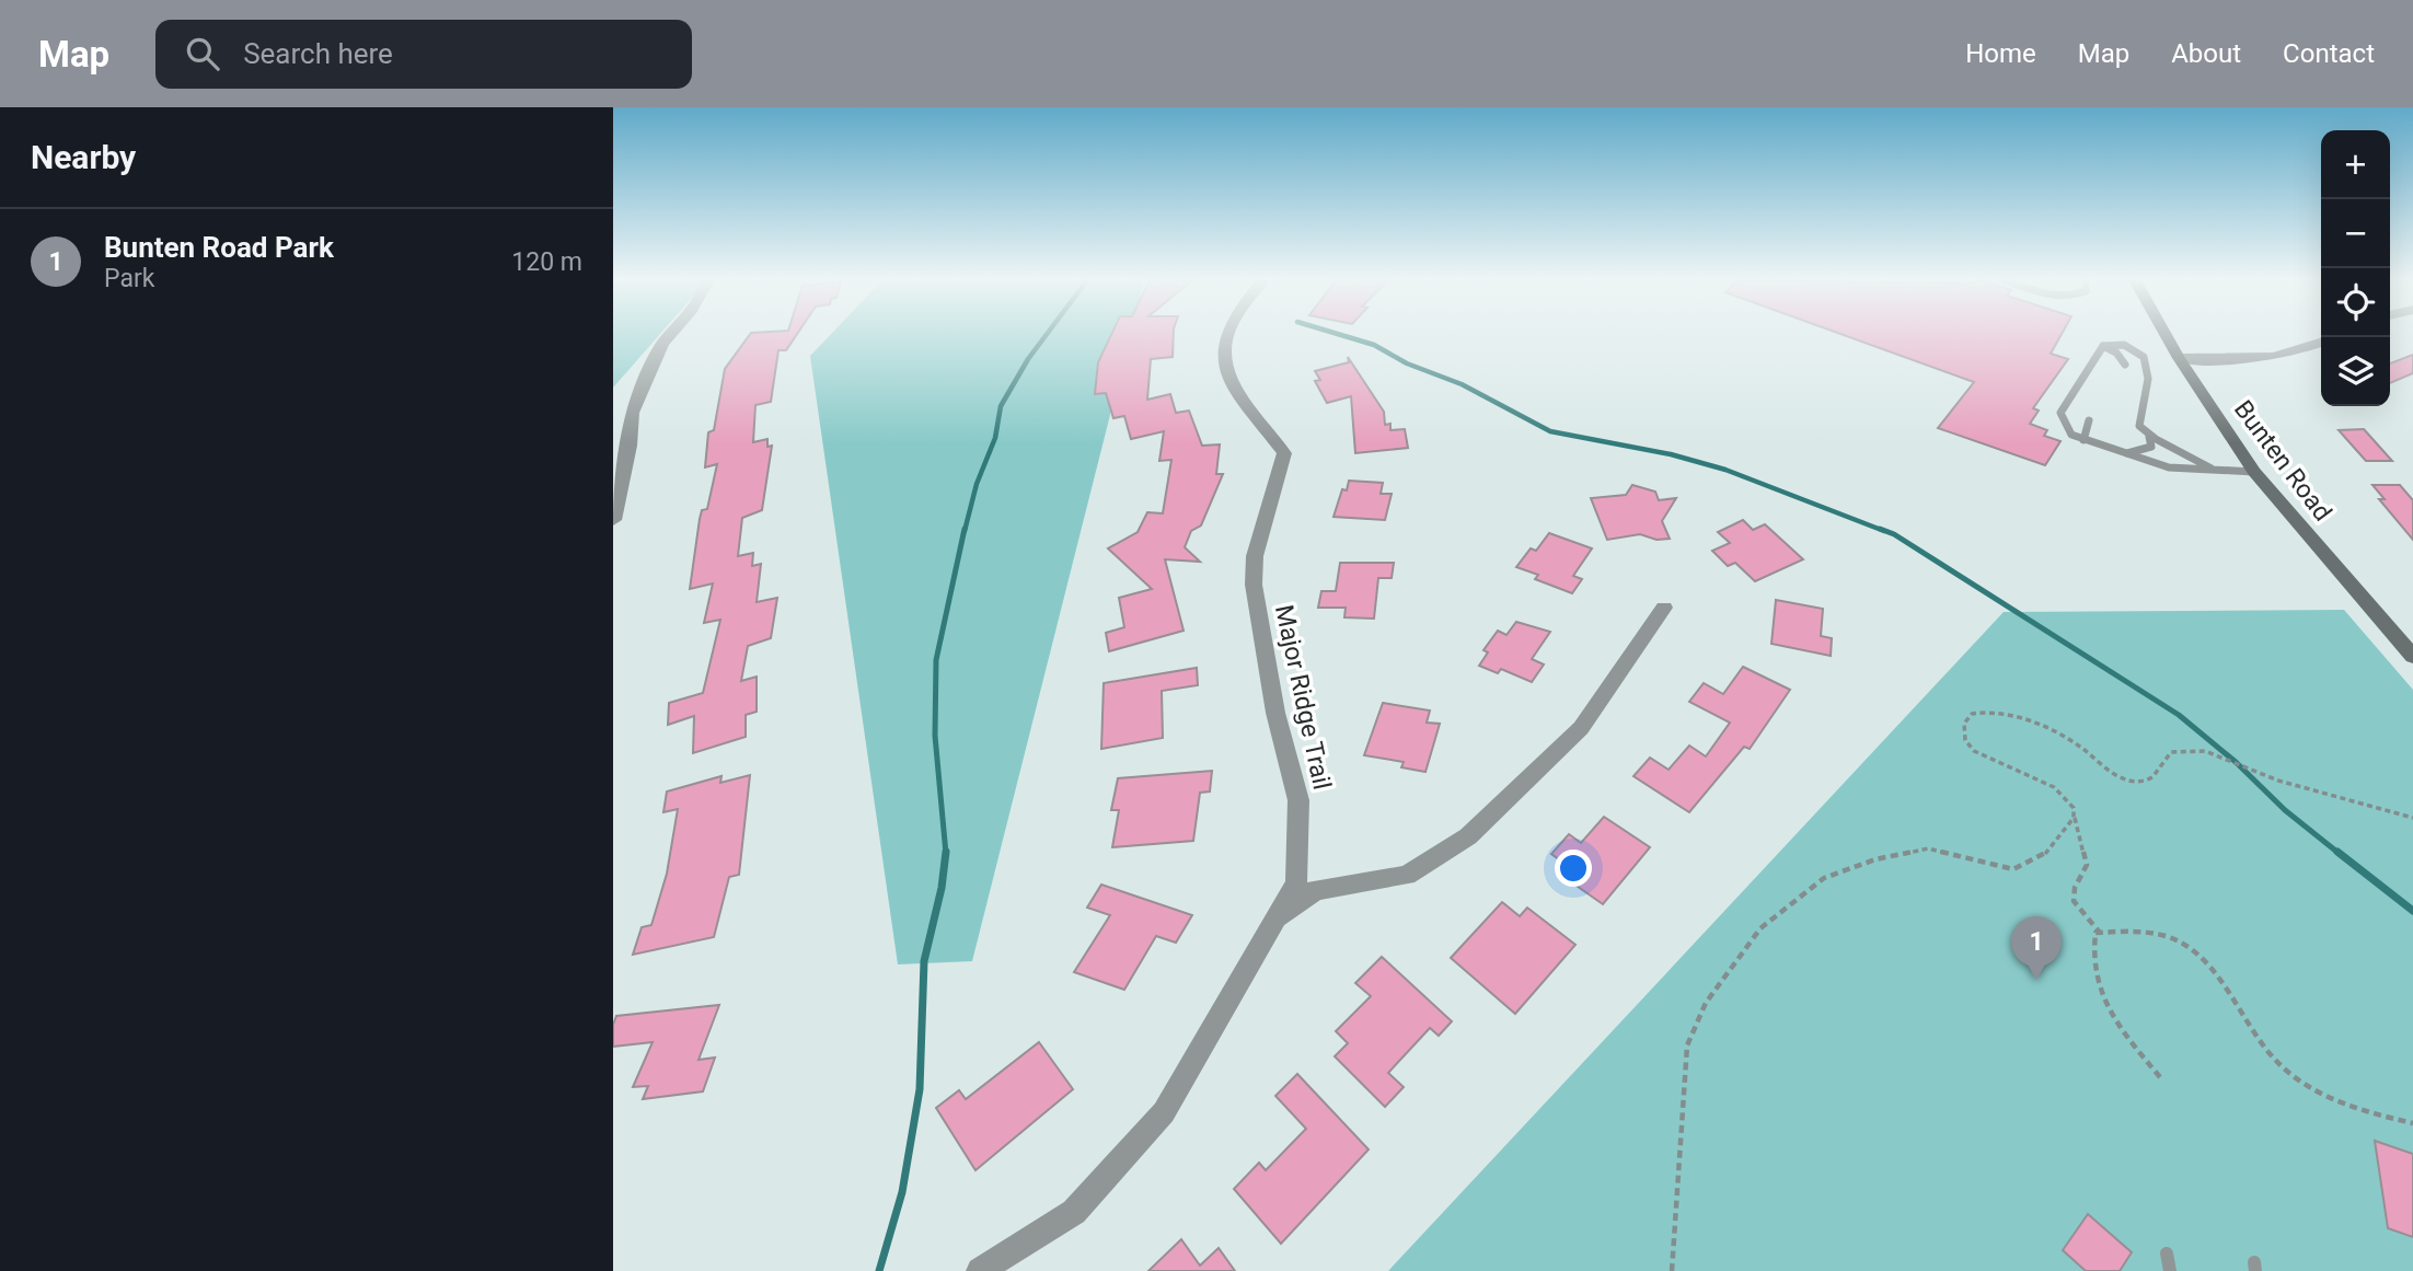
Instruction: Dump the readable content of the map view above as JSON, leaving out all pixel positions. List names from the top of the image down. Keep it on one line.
{"streets":{"street":["Bunten Road","Major Ridge Trail"]},"page":{"header":"Map","search":"Search here","nav":["Home","Map","About","Contact"],"heading":"Nearby","map_buttons":["+","−"],"list":[{"mark":"1","name":"Bunten Road Park","note":"Park","value":"120 m"}],"pins":"1"}}
